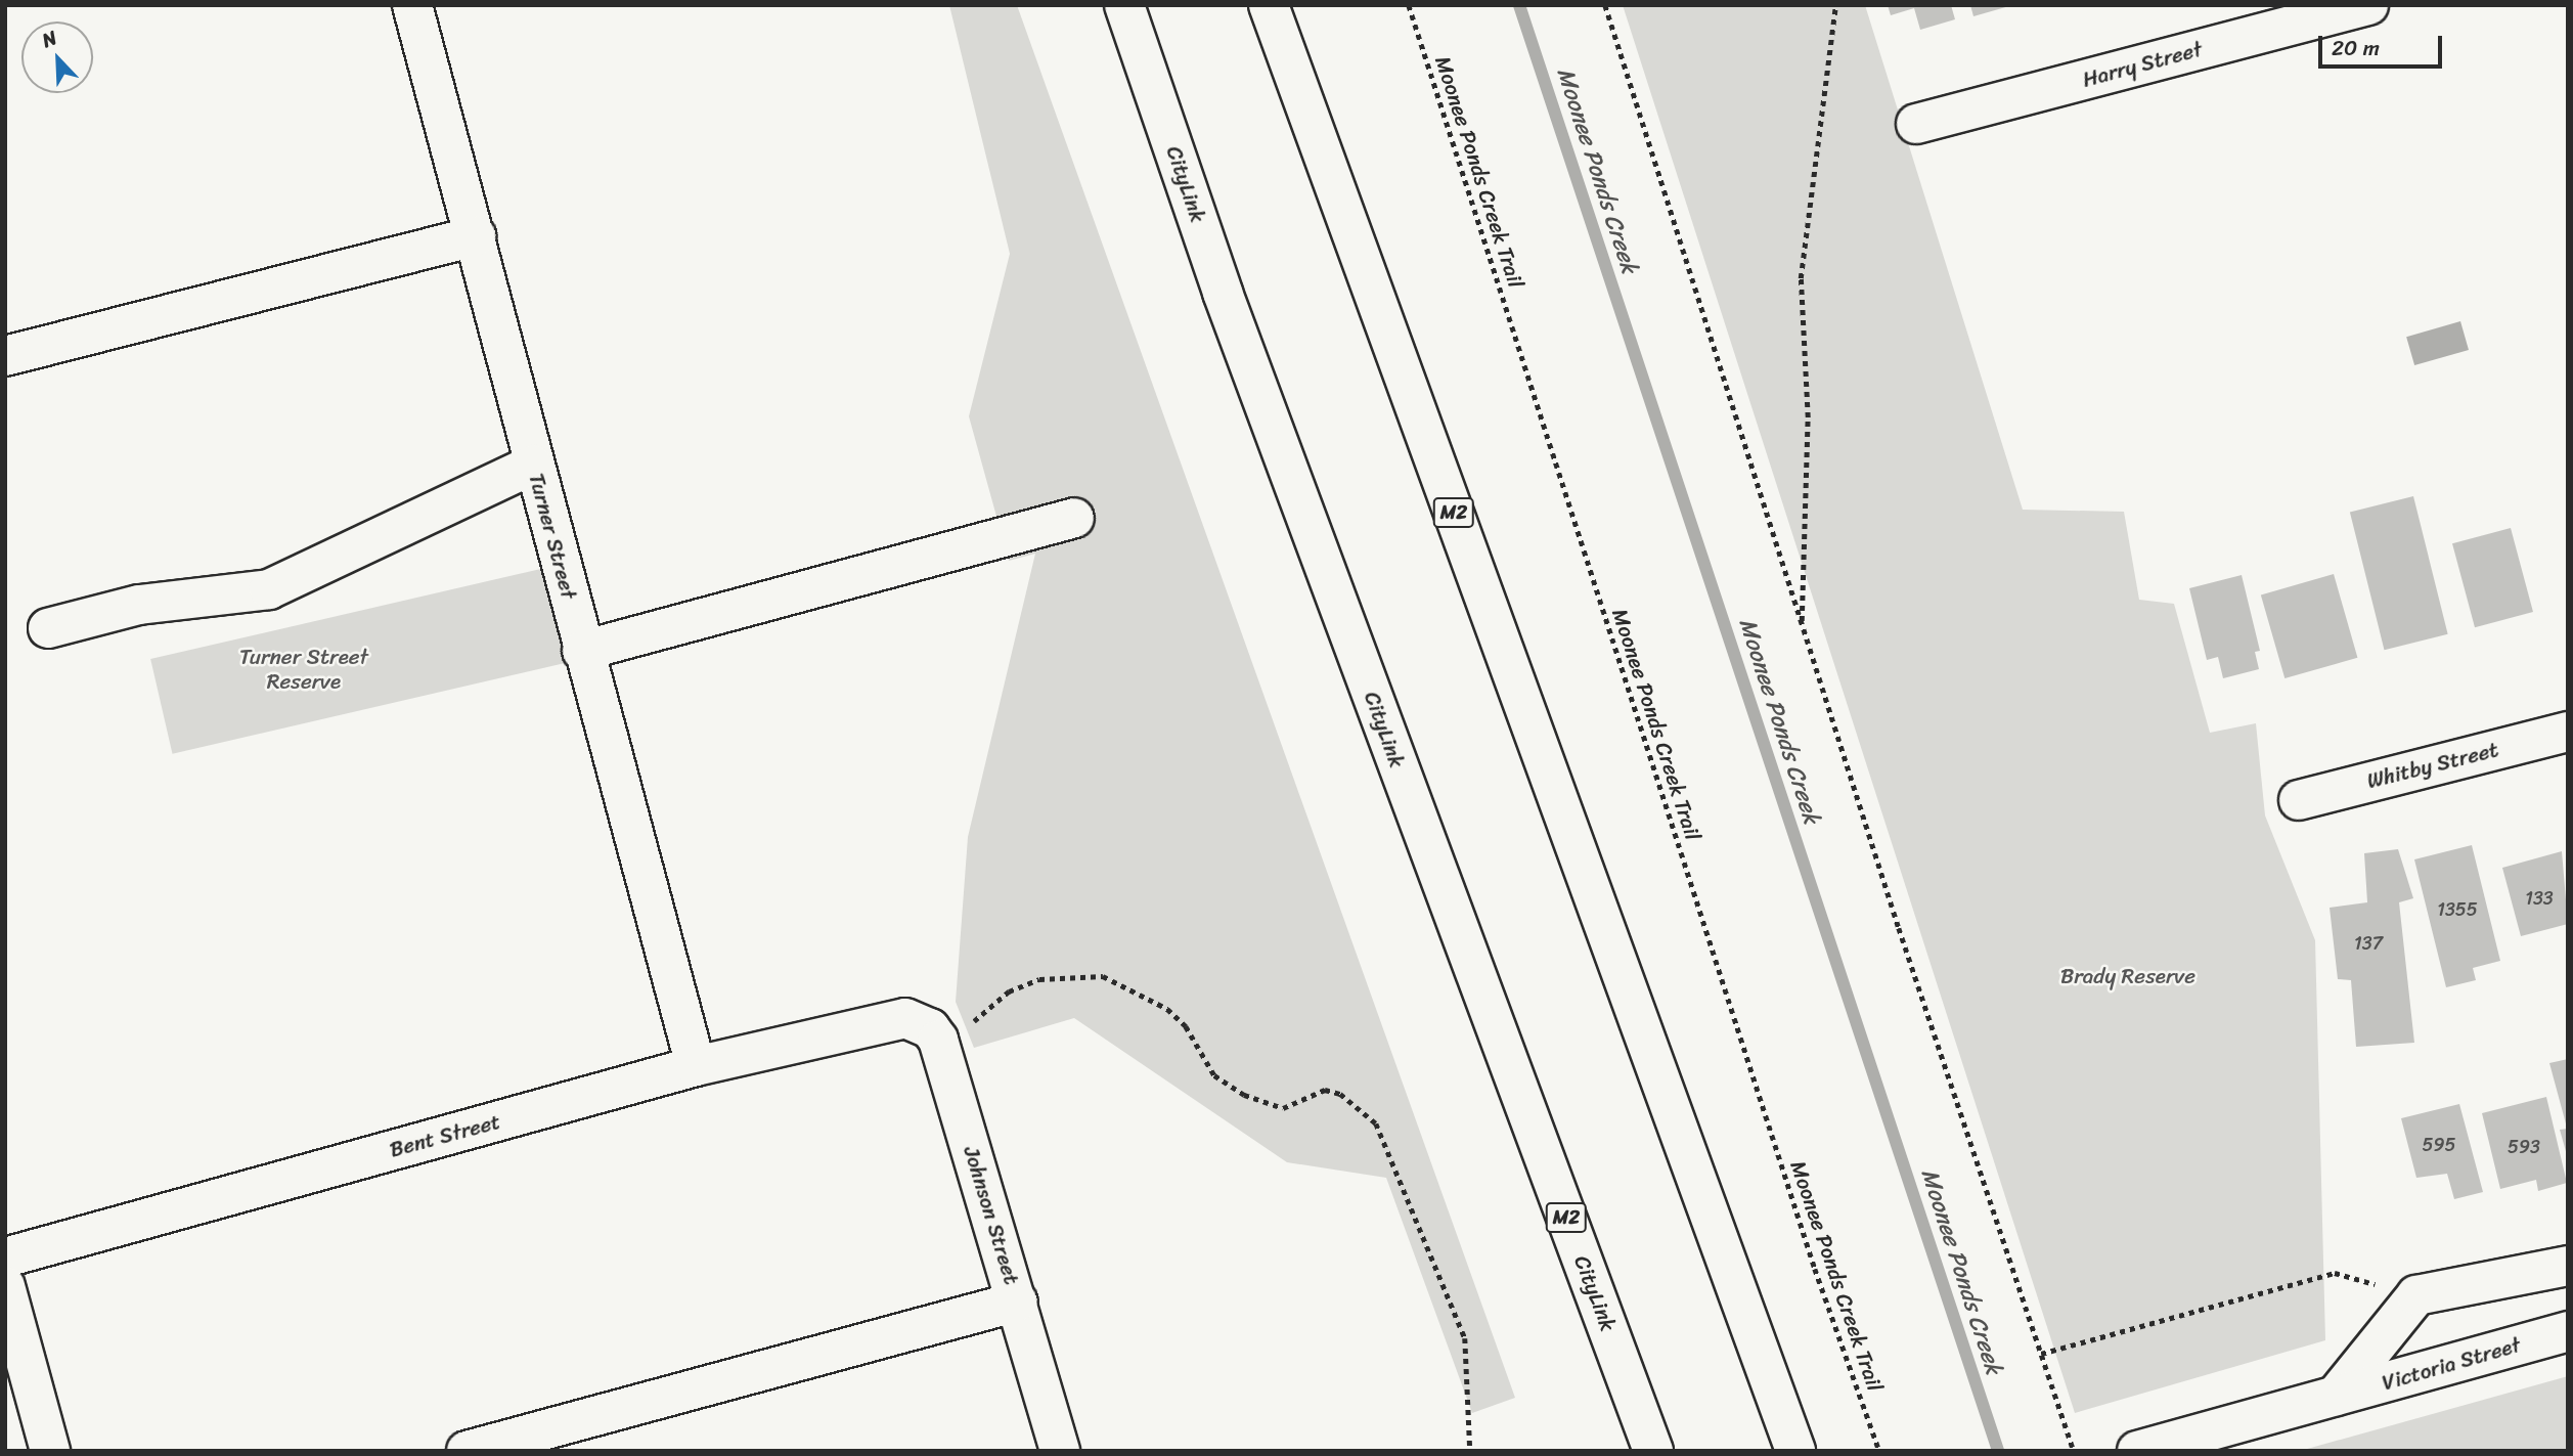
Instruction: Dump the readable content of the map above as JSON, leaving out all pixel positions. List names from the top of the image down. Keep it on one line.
{"streets":{"main road":["Harry Street","CityLink","M2","Turner Street","Whitby Street","Bent Street","Johnson Street","Victoria Street"],"path":["Moonee Ponds Creek Trail"]},"crossings":[["Turner Street","Bent Street"],["Bent Street","Johnson Street"]],"water":["Moonee Ponds Creek"],"parks":["Turner Street Reserve","Brady Reserve"],"house_numbers":["133","1355","137","595","593"],"scale_bar":"20 m","north":"top left"}
